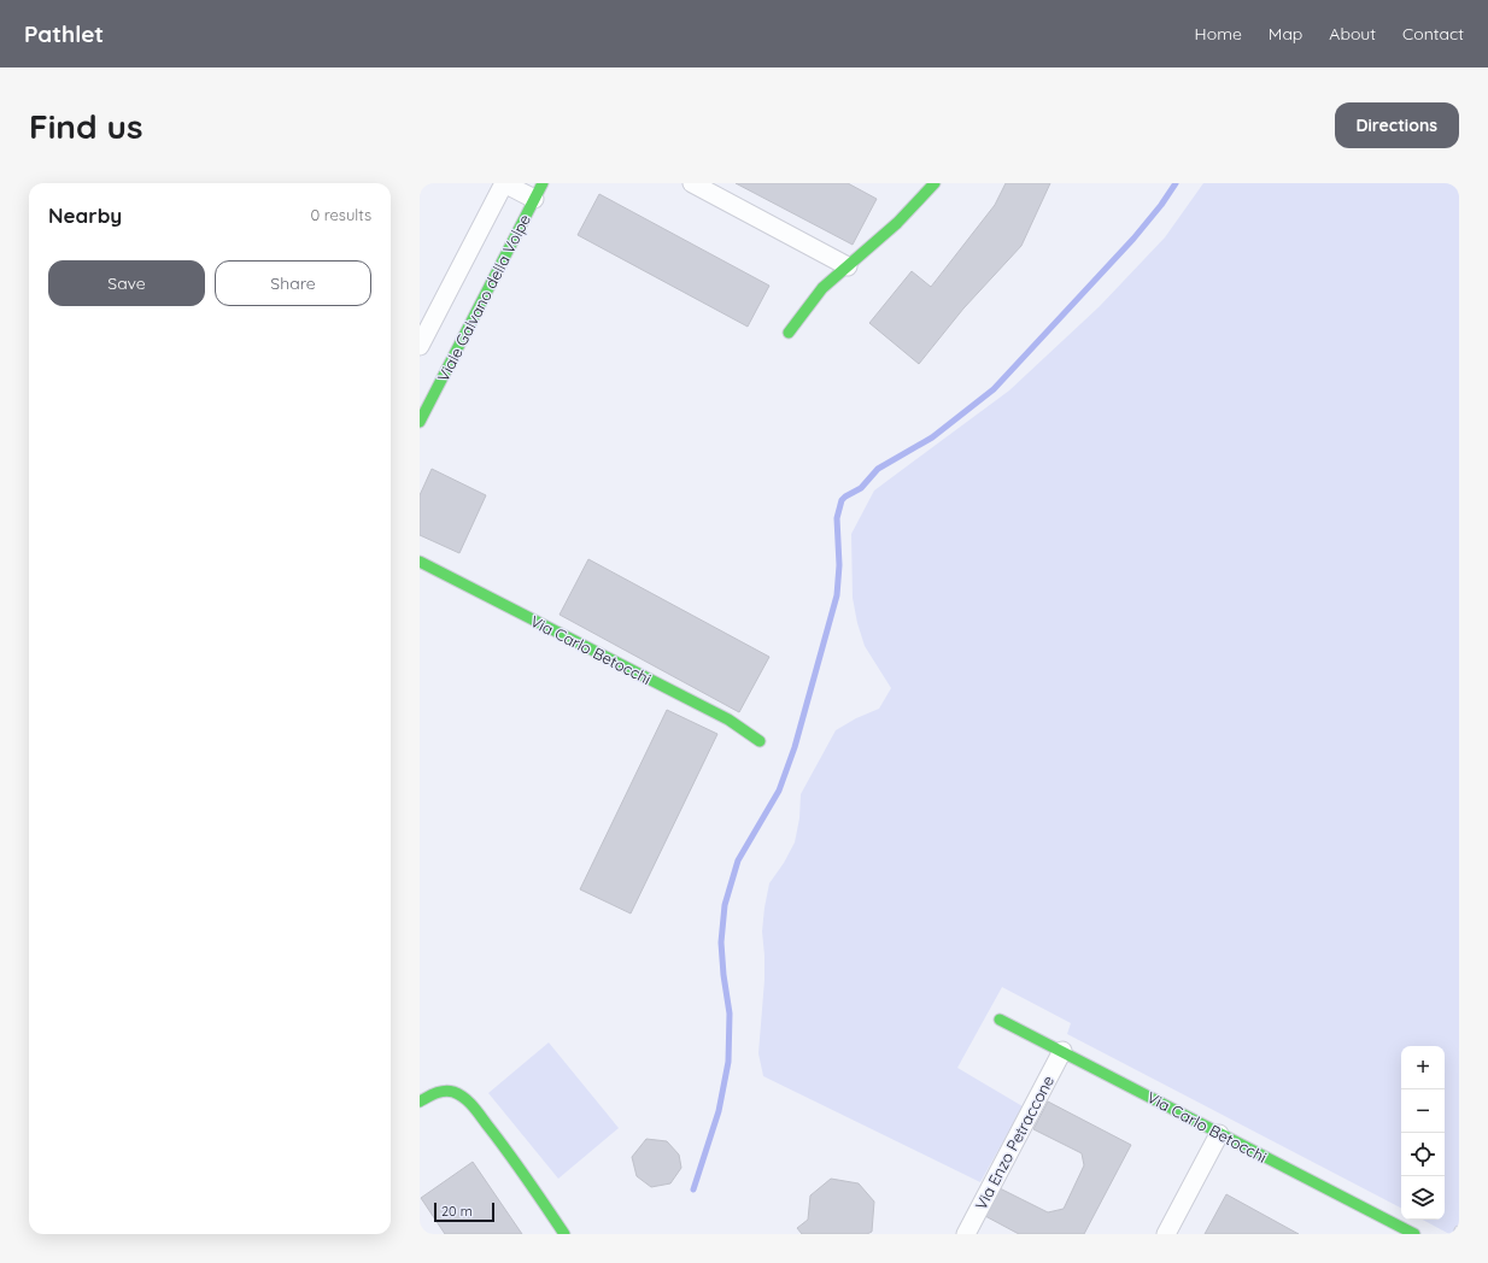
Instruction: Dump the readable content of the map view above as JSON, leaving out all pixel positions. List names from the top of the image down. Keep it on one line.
{"streets":{"street":["Viale Galvano della Volpe","Via Carlo Betocchi","Via Enzo Petraccone"]},"crossings":[["Via Carlo Betocchi","Via Enzo Petraccone"]],"scale_bar":"20 m","page":{"header":"Pathlet","nav":["Home","Map","About","Contact"],"buttons":["Directions",["Save","Share"]],"title":"Find us","heading":["Nearby","0 results"],"map_buttons":["+","−"],"scale":"20 m"}}
